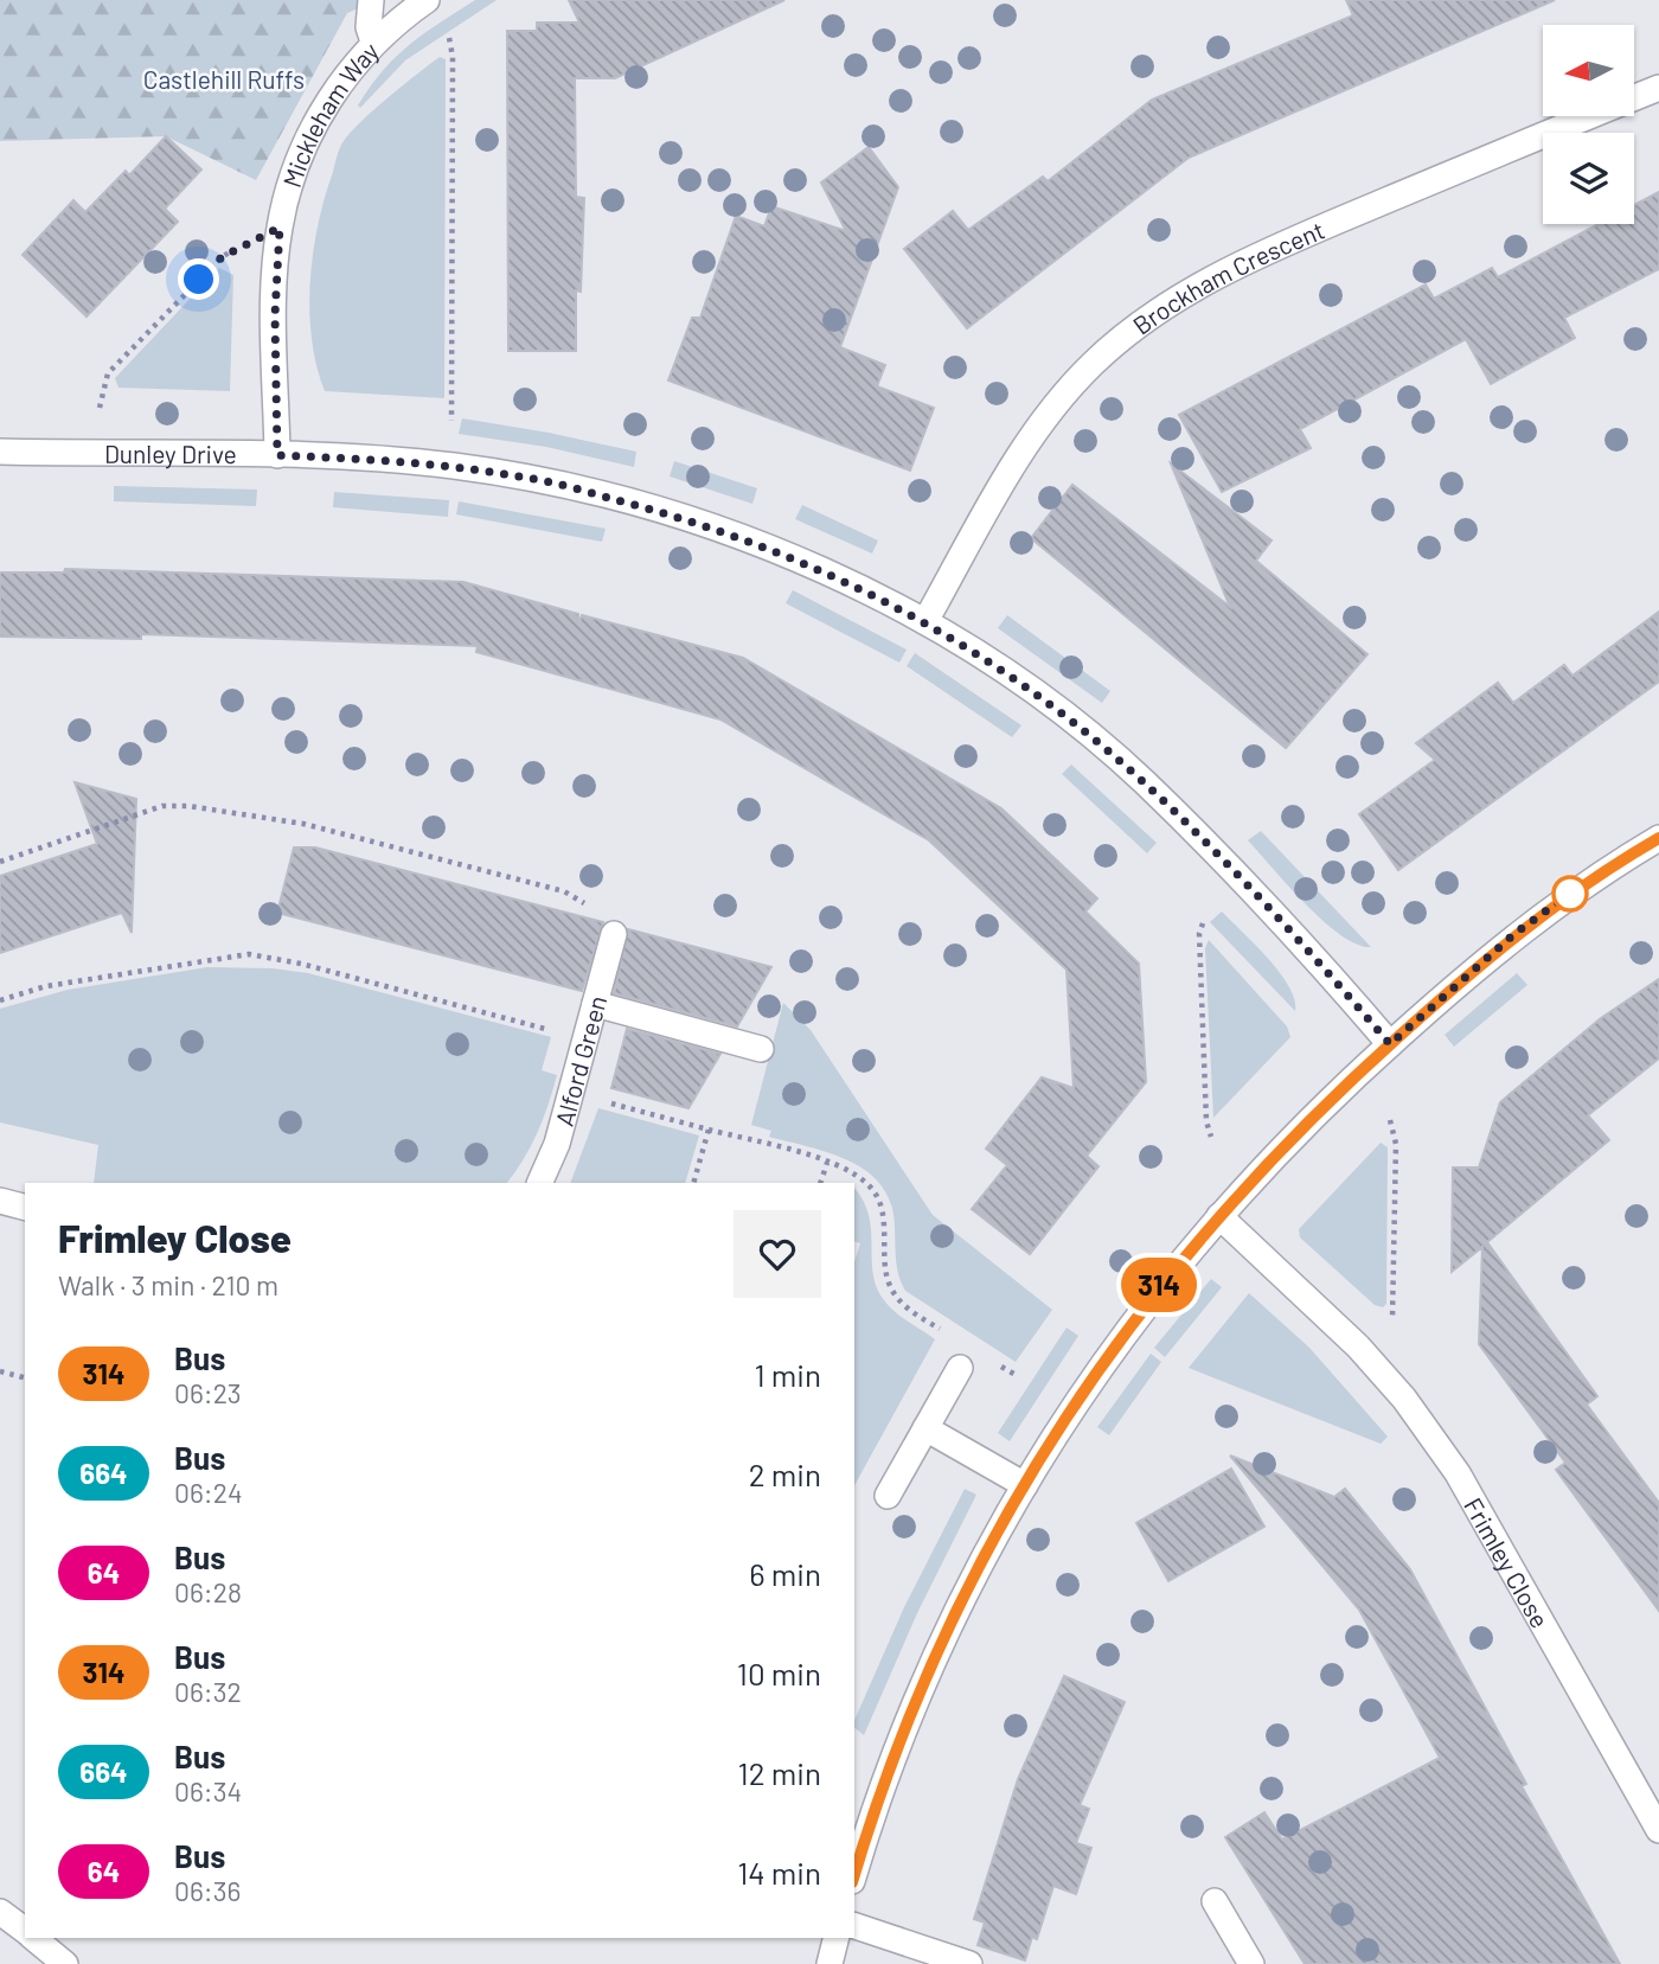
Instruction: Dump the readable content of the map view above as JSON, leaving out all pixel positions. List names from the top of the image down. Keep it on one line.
{"streets":{"street":["Mickleham Way","Brockham Crescent","Dunley Drive","Alford Green","Frimley Close"]},"crossings":[["Mickleham Way","Dunley Drive"],["Brockham Crescent","Dunley Drive"]],"parks":["Castlehill Ruffs"],"lines":["bus line 314"],"north":"left","page":{"on_map":"314","heading":["Frimley Close","Walk · 3 min · 210 m"],"list":[{"mark":"314","name":"Bus","note":"06:23","value":"1 min"},{"mark":"664","name":"Bus","note":"06:24","value":"2 min"},{"mark":"64","name":"Bus","note":"06:28","value":"6 min"},{"mark":"314","name":"Bus","note":"06:32","value":"10 min"},{"mark":"664","name":"Bus","note":"06:34","value":"12 min"},{"mark":"64","name":"Bus","note":"06:36","value":"14 min"}]}}
